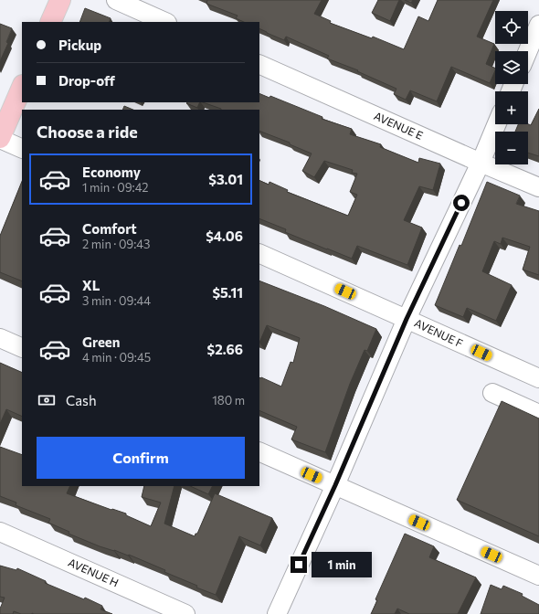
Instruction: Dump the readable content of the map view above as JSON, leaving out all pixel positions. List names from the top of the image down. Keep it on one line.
{"streets":{"street":["AVENUE E","AVENUE F","AVENUE H"]},"page":{"map_buttons":["+","−"],"banner":["Pickup","Drop-off"],"heading":"Choose a ride","list":[{"name":"Economy","note":"1 min · 09:42","value":"$3.01"},{"name":"Comfort","note":"2 min · 09:43","value":"$4.06"},{"name":"XL","note":"3 min · 09:44","value":"$5.11"},{"name":"Green","note":"4 min · 09:45","value":"$2.66"}],"pay":["Cash","180 m"],"buttons":"Confirm","bubble":"1 min"}}
